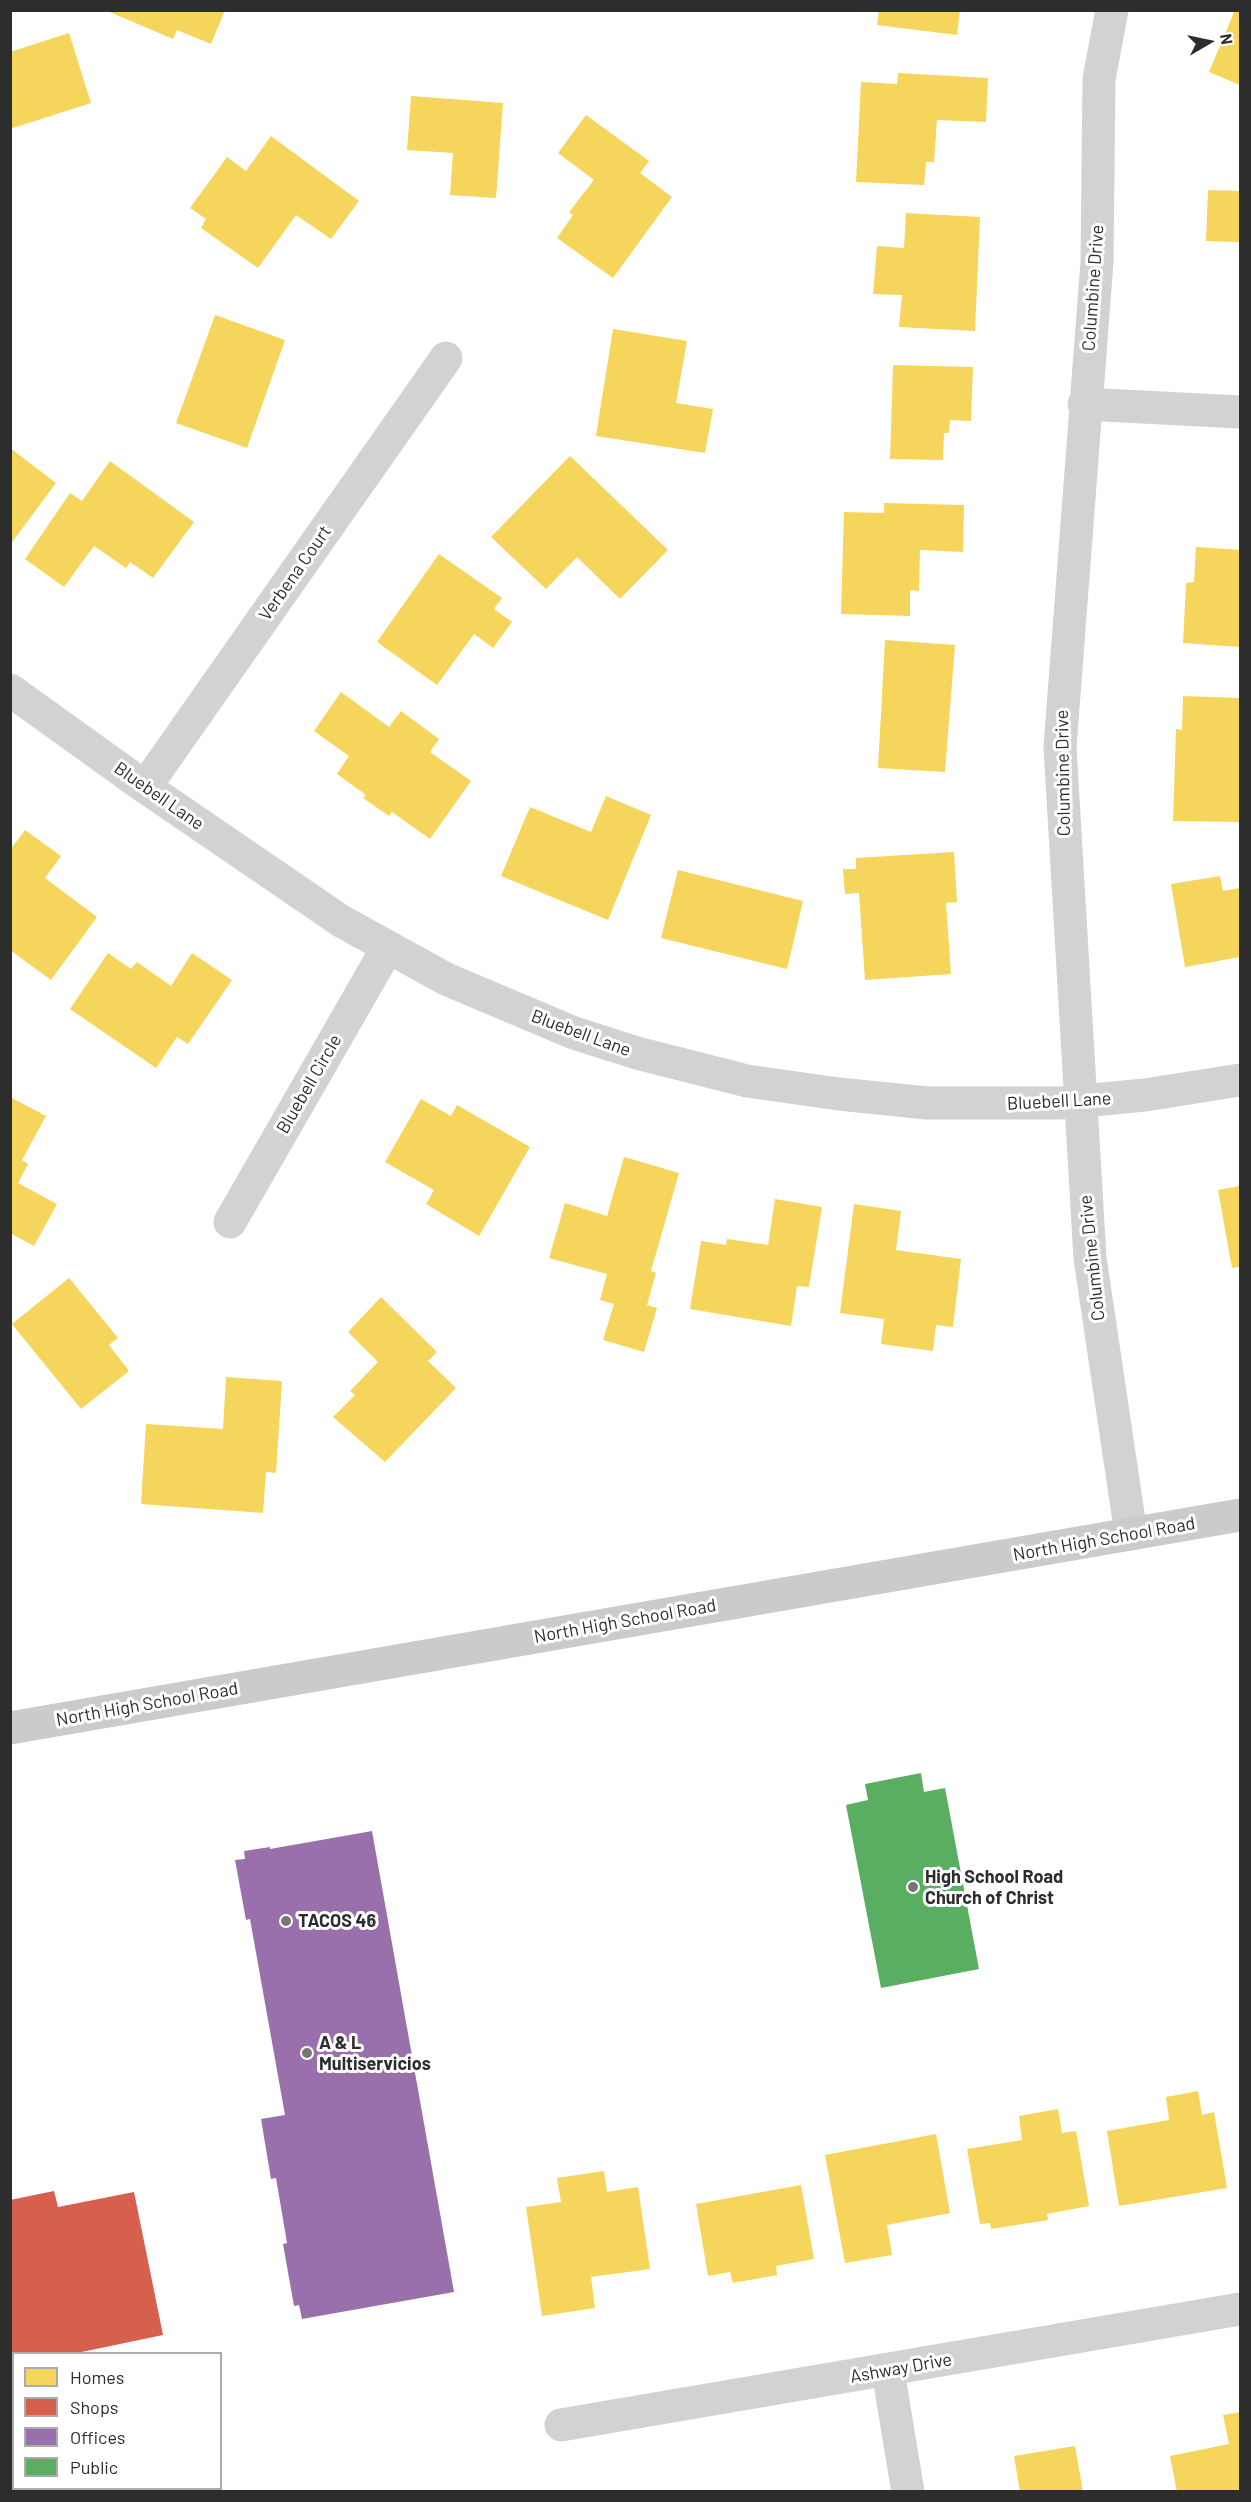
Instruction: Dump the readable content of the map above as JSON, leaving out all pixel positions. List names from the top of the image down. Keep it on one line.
{"streets":{"street":["Columbine Drive","Verbena Court","Bluebell Lane","Bluebell Circle","North High School Road","Ashway Drive"]},"crossings":[["Columbine Drive","Bluebell Lane"],["Columbine Drive","North High School Road"],["Verbena Court","Bluebell Lane"],["Bluebell Lane","Bluebell Circle"]],"places":["High School Road Church of Christ","TACOS 46","A & L Multiservicios"],"legend":["Homes","Shops","Offices","Public"],"north":"right"}
